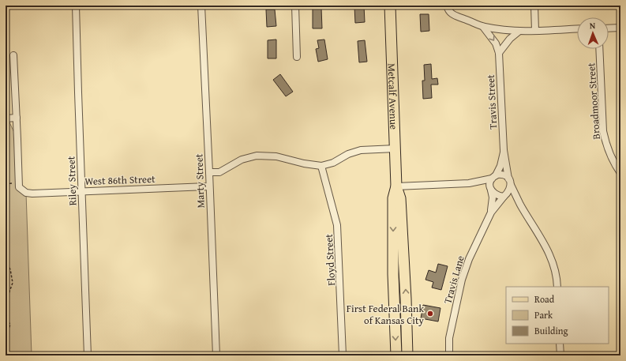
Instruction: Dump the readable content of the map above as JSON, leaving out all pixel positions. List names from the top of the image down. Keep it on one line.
{"streets":{"main road":["Metcalf Avenue"],"street":["Broadmoor Street","Travis Street","West 86th Street","Riley Street","Marty Street","Floyd Street","Travis Lane"]},"crossings":[["Travis Street","Travis Lane"],["West 86th Street","Riley Street"],["West 86th Street","Marty Street"]],"places":["First Federal Bank of Kansas City"],"legend":["Road","Park","Building"],"north":"top"}
